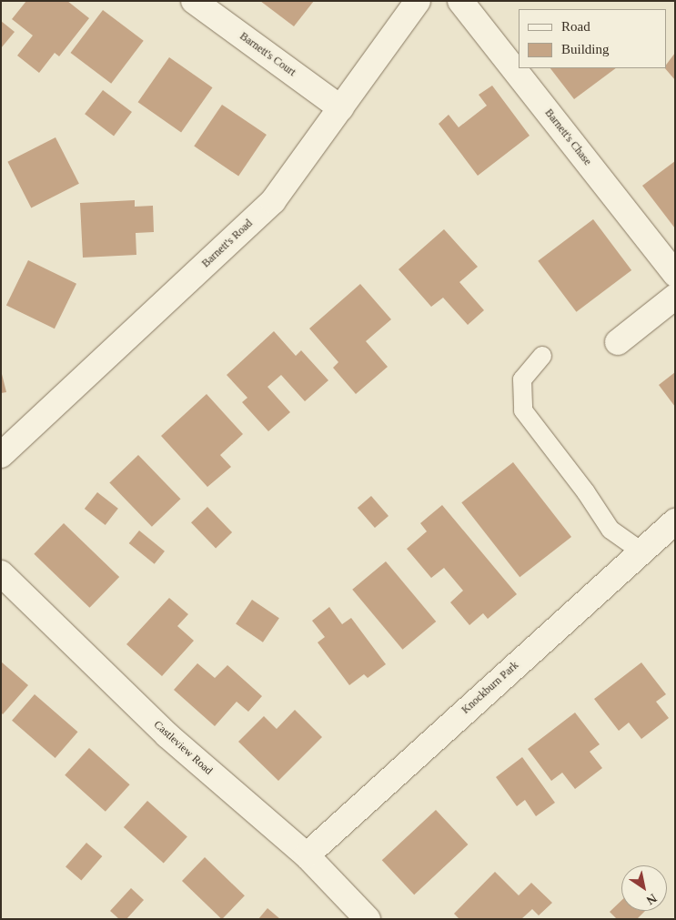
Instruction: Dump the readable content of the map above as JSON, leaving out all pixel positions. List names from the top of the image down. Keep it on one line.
{"streets":{"street":["Barnett's Court","Barnett's Chase","Barnett's Road","Knockburn Park","Castleview Road"]},"crossings":[["Barnett's Court","Barnett's Road"],["Knockburn Park","Castleview Road"]],"legend":["Road","Building"],"north":"bottom right"}
